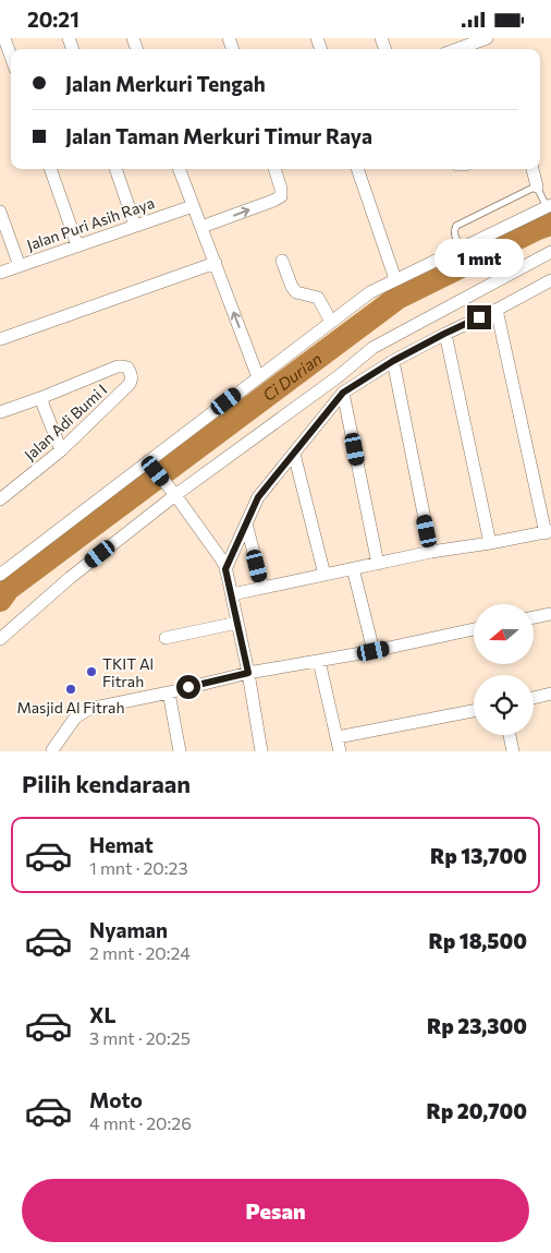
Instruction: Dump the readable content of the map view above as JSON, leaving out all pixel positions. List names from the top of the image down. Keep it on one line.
{"streets":{"street":["Jalan Puri Asih Raya","Jalan Adi Bumi I"]},"water":["Ci Durian"],"places":["TKIT Al Fitrah","Masjid Al Fitrah"],"north":"left","page":{"status":"20:21","banner":["Jalan Merkuri Tengah","Jalan Taman Merkuri Timur Raya"],"bubble":"1 mnt","heading":"Pilih kendaraan","list":[{"name":"Hemat","note":"1 mnt · 20:23","value":"Rp 13,700"},{"name":"Nyaman","note":"2 mnt · 20:24","value":"Rp 18,500"},{"name":"XL","note":"3 mnt · 20:25","value":"Rp 23,300"},{"name":"Moto","note":"4 mnt · 20:26","value":"Rp 20,700"}],"buttons":"Pesan"}}
